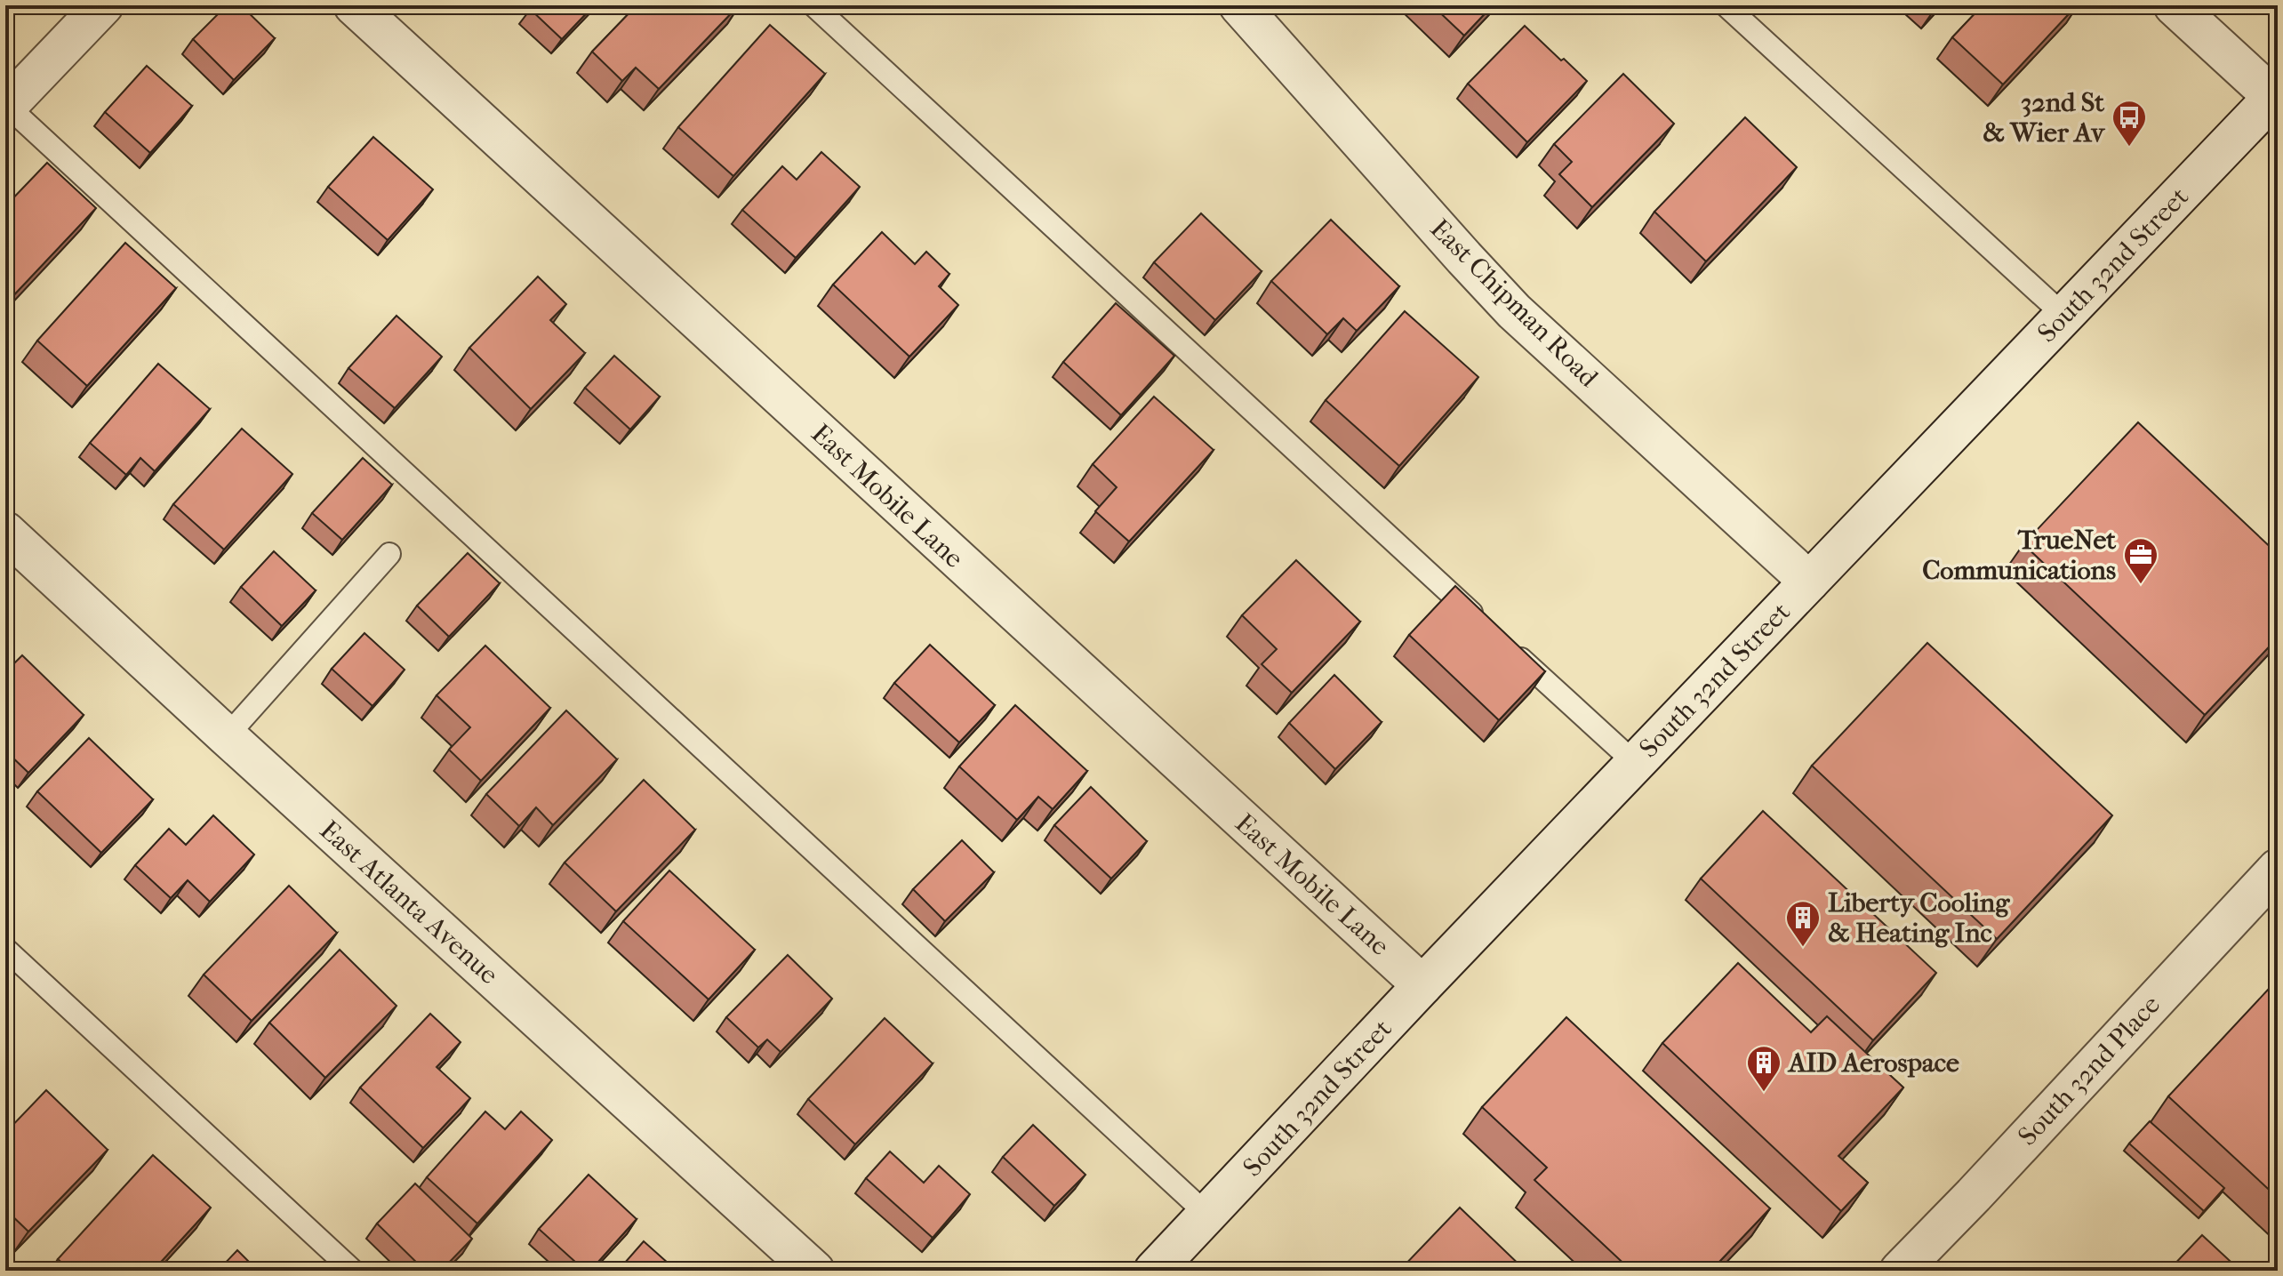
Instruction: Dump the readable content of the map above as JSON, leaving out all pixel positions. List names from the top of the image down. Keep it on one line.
{"streets":{"street":["South 32nd Street","East Chipman Road","East Mobile Lane","East Atlanta Avenue","South 32nd Place"]},"crossings":[["South 32nd Street","East Chipman Road"],["South 32nd Street","East Mobile Lane"]],"places":{"bus stop":["32nd St & Wier Av"],"office":["TrueNet Communications"],"building":["Liberty Cooling & Heating Inc","AID Aerospace"]}}
